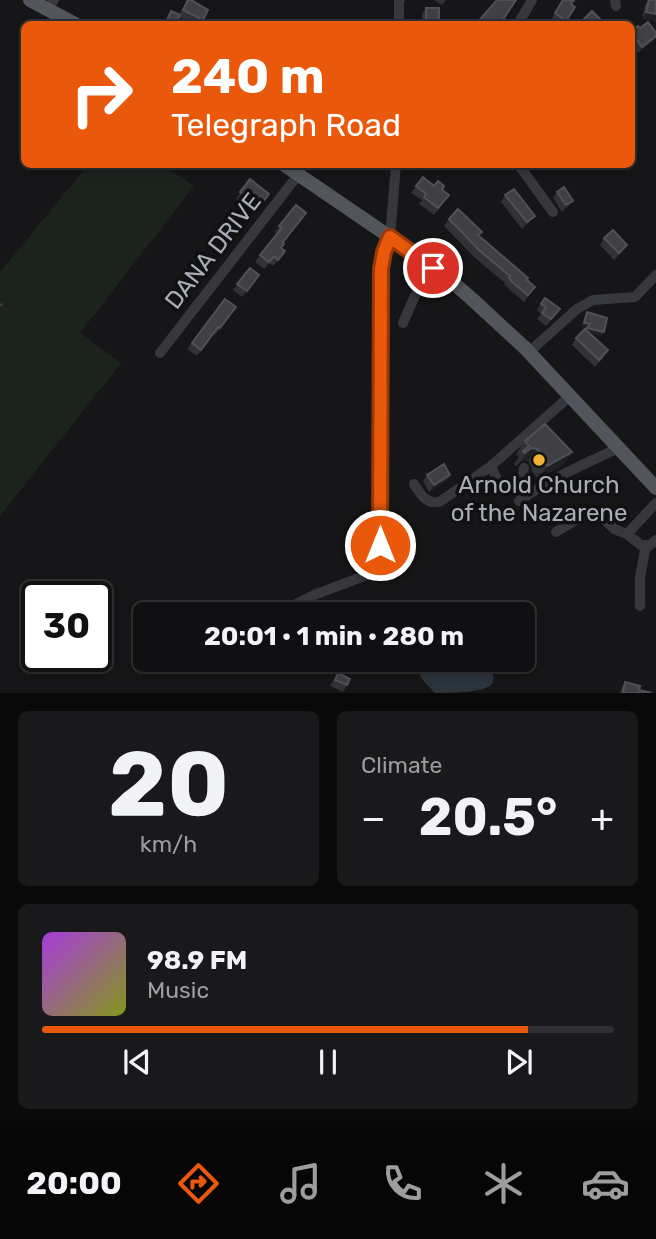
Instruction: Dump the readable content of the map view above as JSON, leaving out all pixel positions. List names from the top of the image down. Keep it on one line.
{"streets":{"street":["DANA DRIVE"]},"places":["Arnold Church of the Nazarene"],"page":{"turn":["240 m","Telegraph Road"],"limit":"30","trip":"20:01 · 1 min · 280 m","tile":[["20","km/h"],"Climate"],"heat":["−","20.5°","+"],"song":["98.9 FM","Music"],"tabs":"20:00"}}
